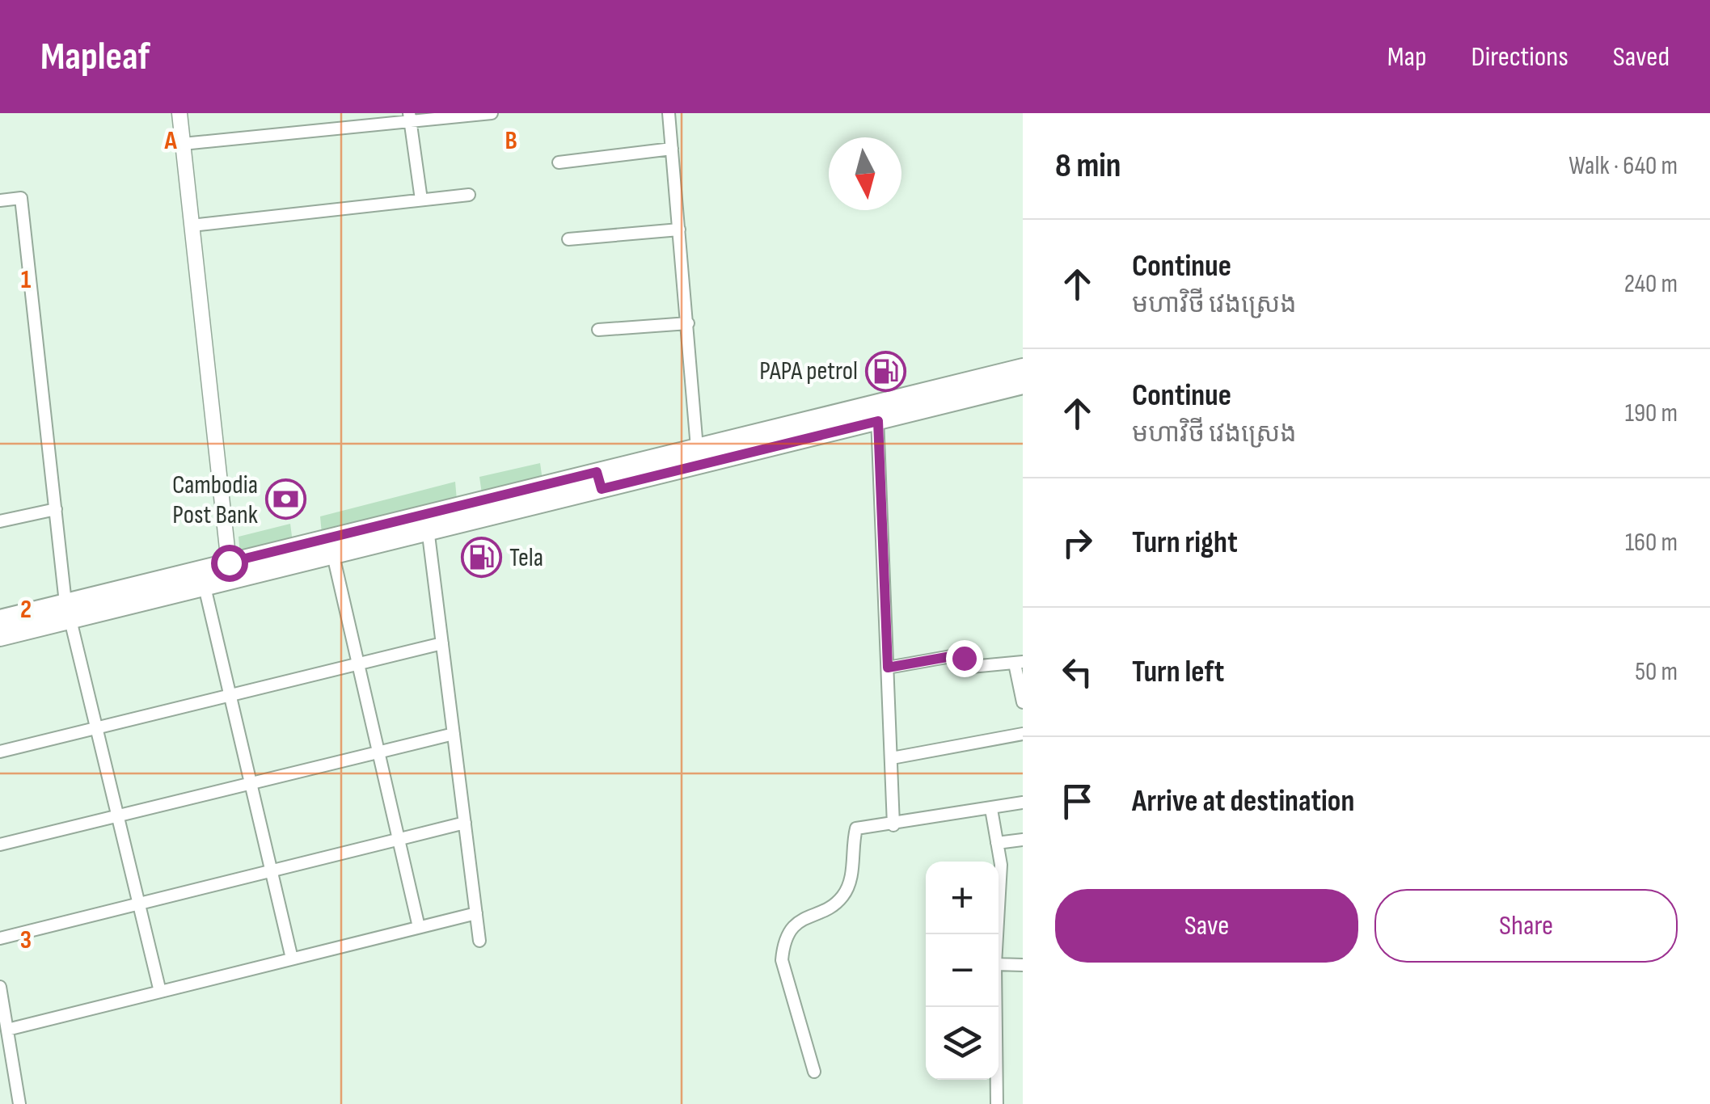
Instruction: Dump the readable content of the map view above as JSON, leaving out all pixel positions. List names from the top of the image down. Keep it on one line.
{"places":{"fuel station":["PAPA petrol","Tela"],"bank":["Cambodia Post Bank"]},"north":"bottom","page":{"header":"Mapleaf","nav":["Map","Directions","Saved"],"heading":["8 min","Walk · 640 m"],"list":[["Continue","មហាវិថី វេងស្រេង","240 m"],["Continue","មហាវិថី វេងស្រេង","190 m"],["Turn right","160 m"],["Turn left","50 m"],"Arrive at destination"],"map_buttons":["+","−"],"buttons":["Save","Share"]},"grid":{"columns":["A","B"],"rows":["1","2","3"]}}
